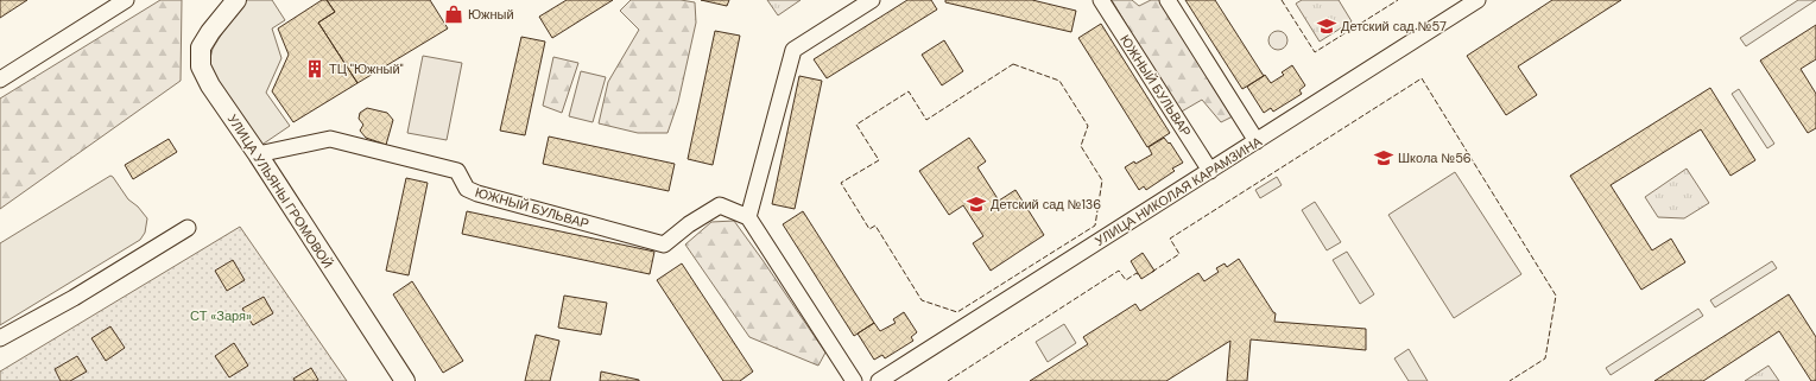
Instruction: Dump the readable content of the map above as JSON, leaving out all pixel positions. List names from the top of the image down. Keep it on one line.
{"streets":{"main road":["УЛИЦА УЛЬЯНЫ ГРОМОВОЙ"],"street":["ЮЖНЫЙ БУЛЬВАР","УЛИЦА НИКОЛАЯ КАРАМЗИНА"]},"crossings":[["ЮЖНЫЙ БУЛЬВАР","УЛИЦА УЛЬЯНЫ ГРОМОВОЙ"],["ЮЖНЫЙ БУЛЬВАР","УЛИЦА НИКОЛАЯ КАРАМЗИНА"]],"parks":["СТ «Заря»"],"places":{"shop":["Южный"],"school or university":["Детский сад №57","Школа №56","Детский сад №136"],"building":["ТЦ \"Южный\""]}}
